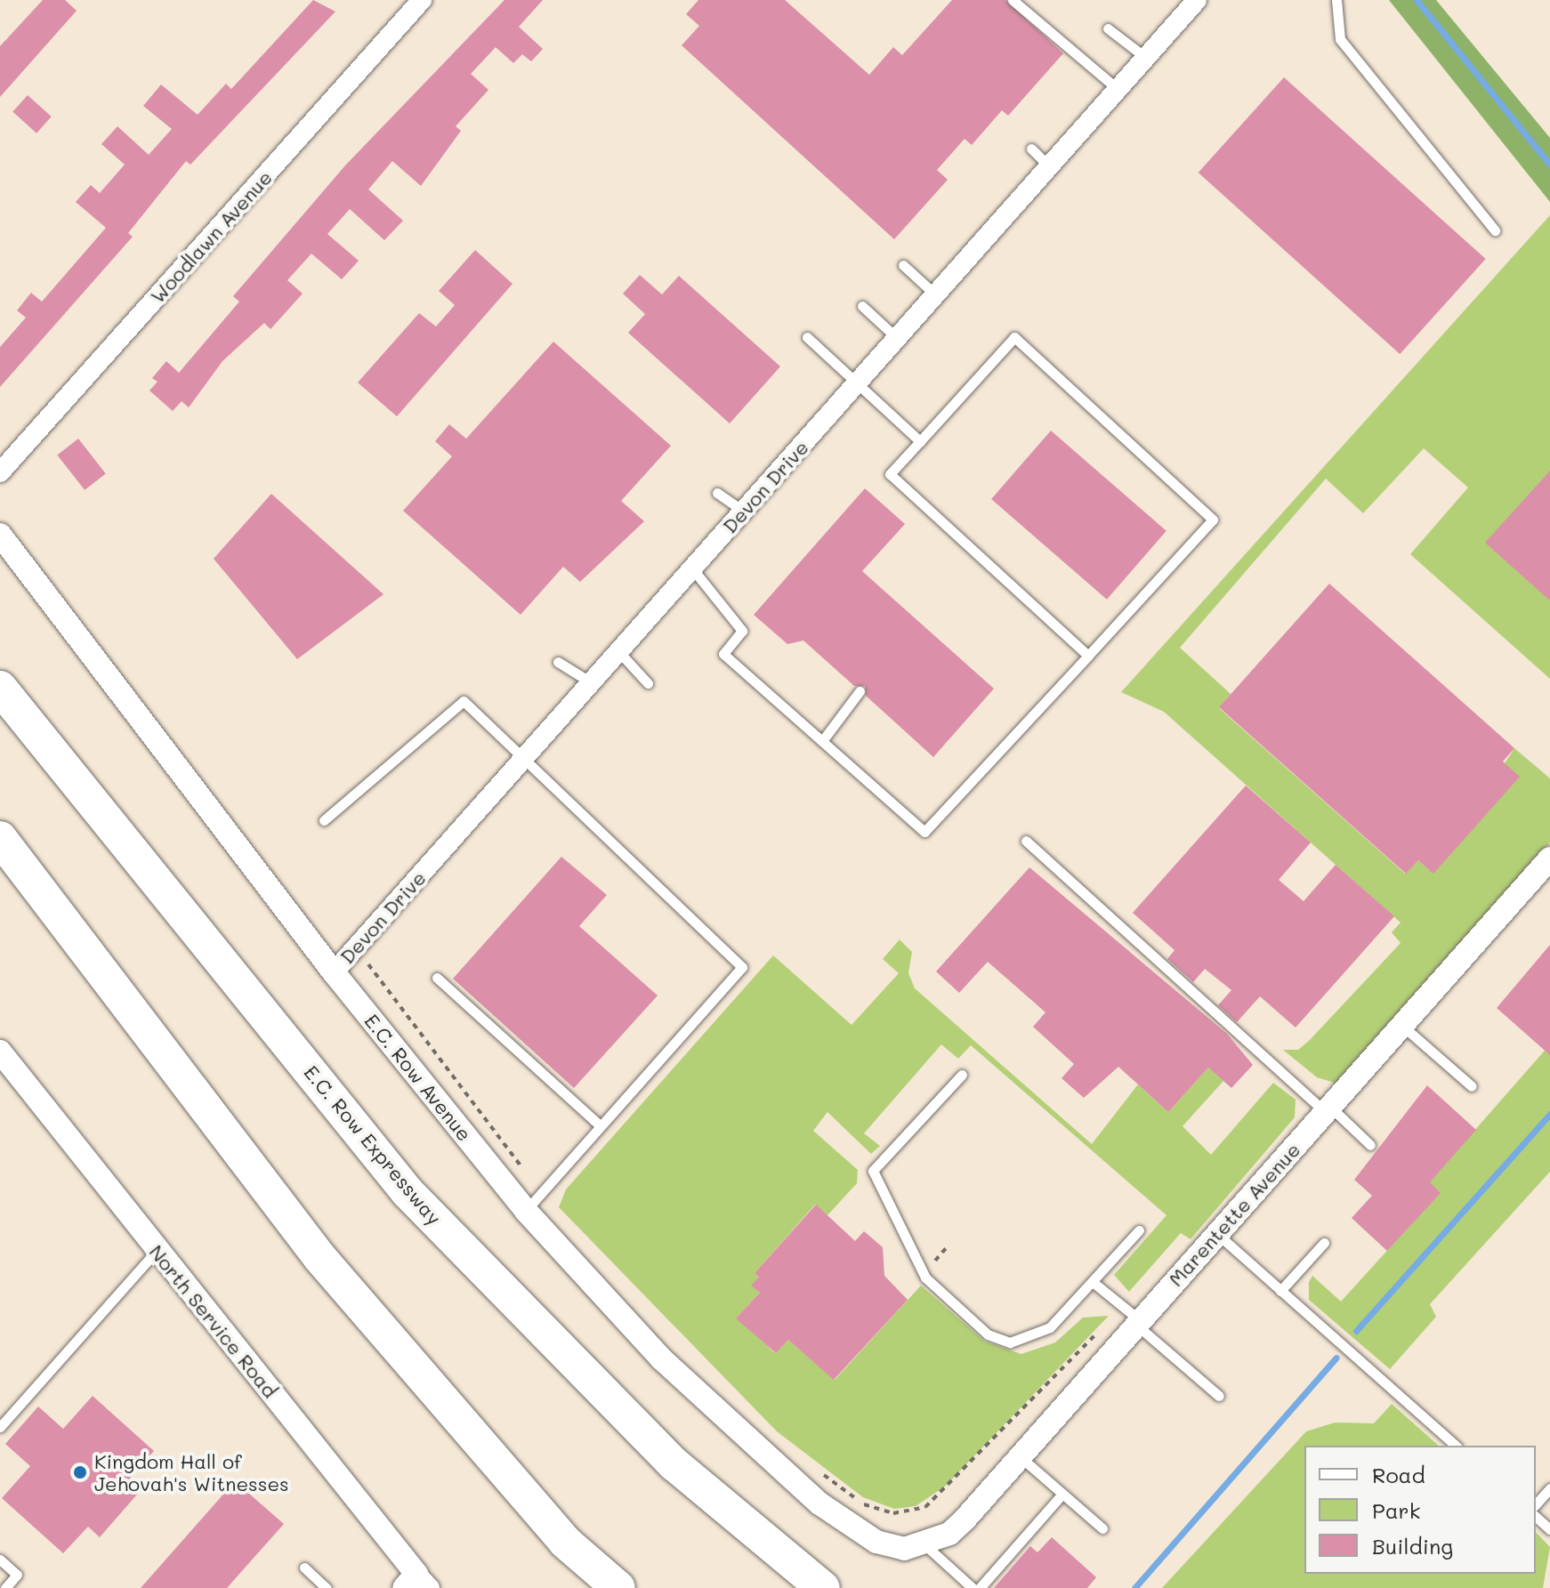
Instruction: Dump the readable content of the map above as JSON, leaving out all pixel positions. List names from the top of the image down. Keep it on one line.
{"streets":{"highway":["E.C. Row Expressway"],"street":["Woodlawn Avenue","Devon Drive","E.C. Row Avenue","Marentette Avenue","North Service Road"]},"crossings":[["Devon Drive","E.C. Row Avenue"],["E.C. Row Avenue","Marentette Avenue"]],"places":["Kingdom Hall of Jehovah's Witnesses"],"legend":["Road","Park","Building"]}
